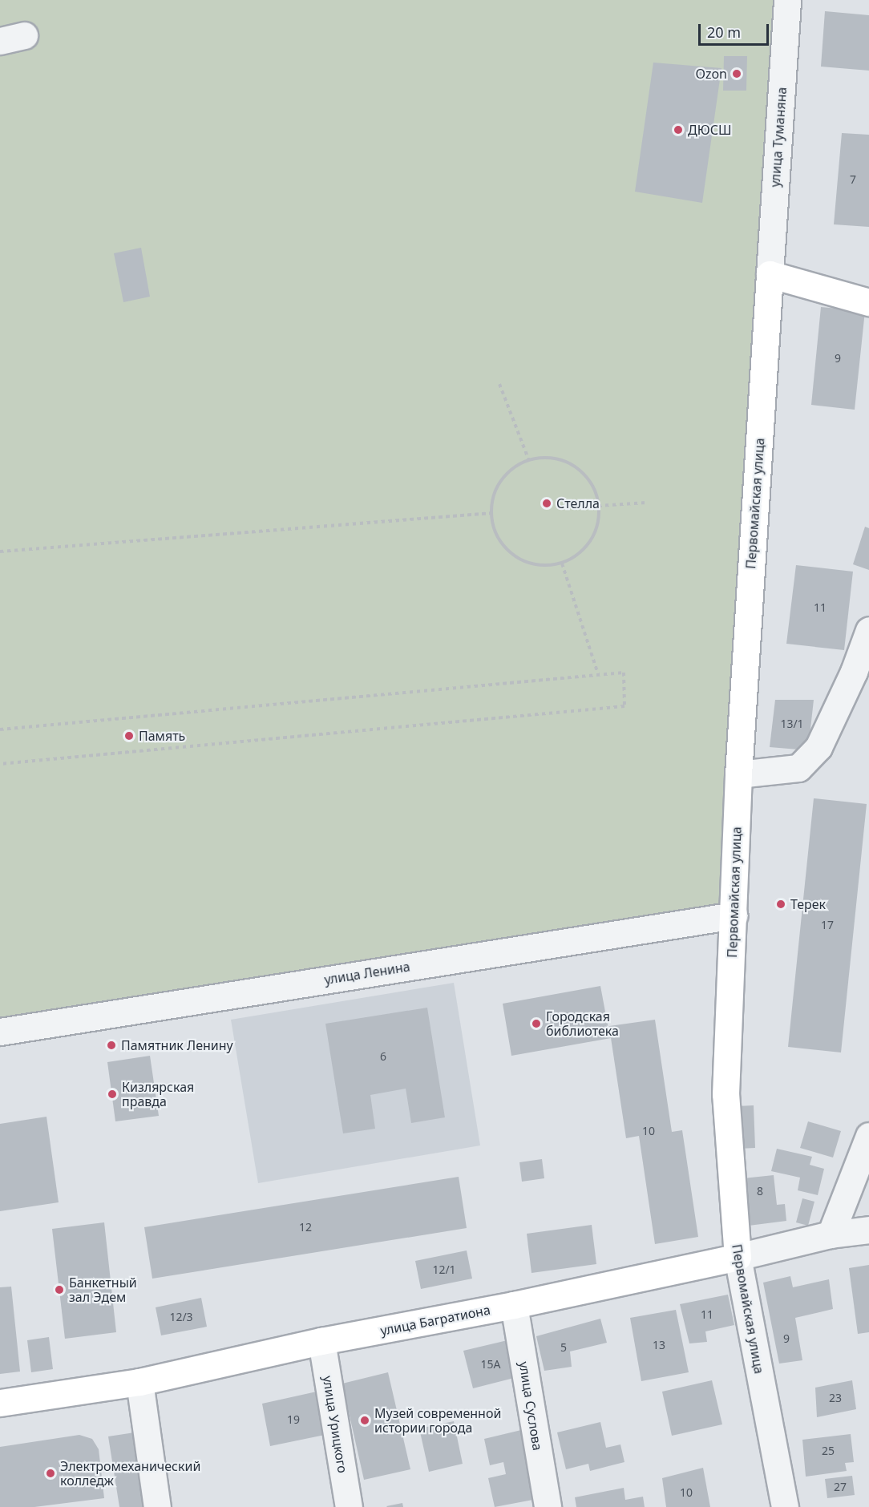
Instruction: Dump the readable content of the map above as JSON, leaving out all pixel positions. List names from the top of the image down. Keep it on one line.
{"streets":{"main road":["Первомайская улица","улица Багратиона"],"street":["улица Туманяна","улица Ленина","улица Суслова","улица Урицкого"]},"crossings":[["улица Туманяна","Первомайская улица"],["Первомайская улица","улица Ленина"],["Первомайская улица","улица Багратиона"],["улица Багратиона","улица Суслова"],["улица Багратиона","улица Урицкого"]],"places":["Ozon","ДЮСШ","Стелла","Память","Терек","Городская библиотека","Памятник Ленину","Кизлярская правда","Банкетный зал Эдем","Музей современной истории города","Электромеханический колледж"],"house_numbers":["7","9","11","13/1","17","6","10","8","12","12/1","11","12/3","9","13","5","15А","23","19","25","27","10"],"scale_bar":"20 m"}
